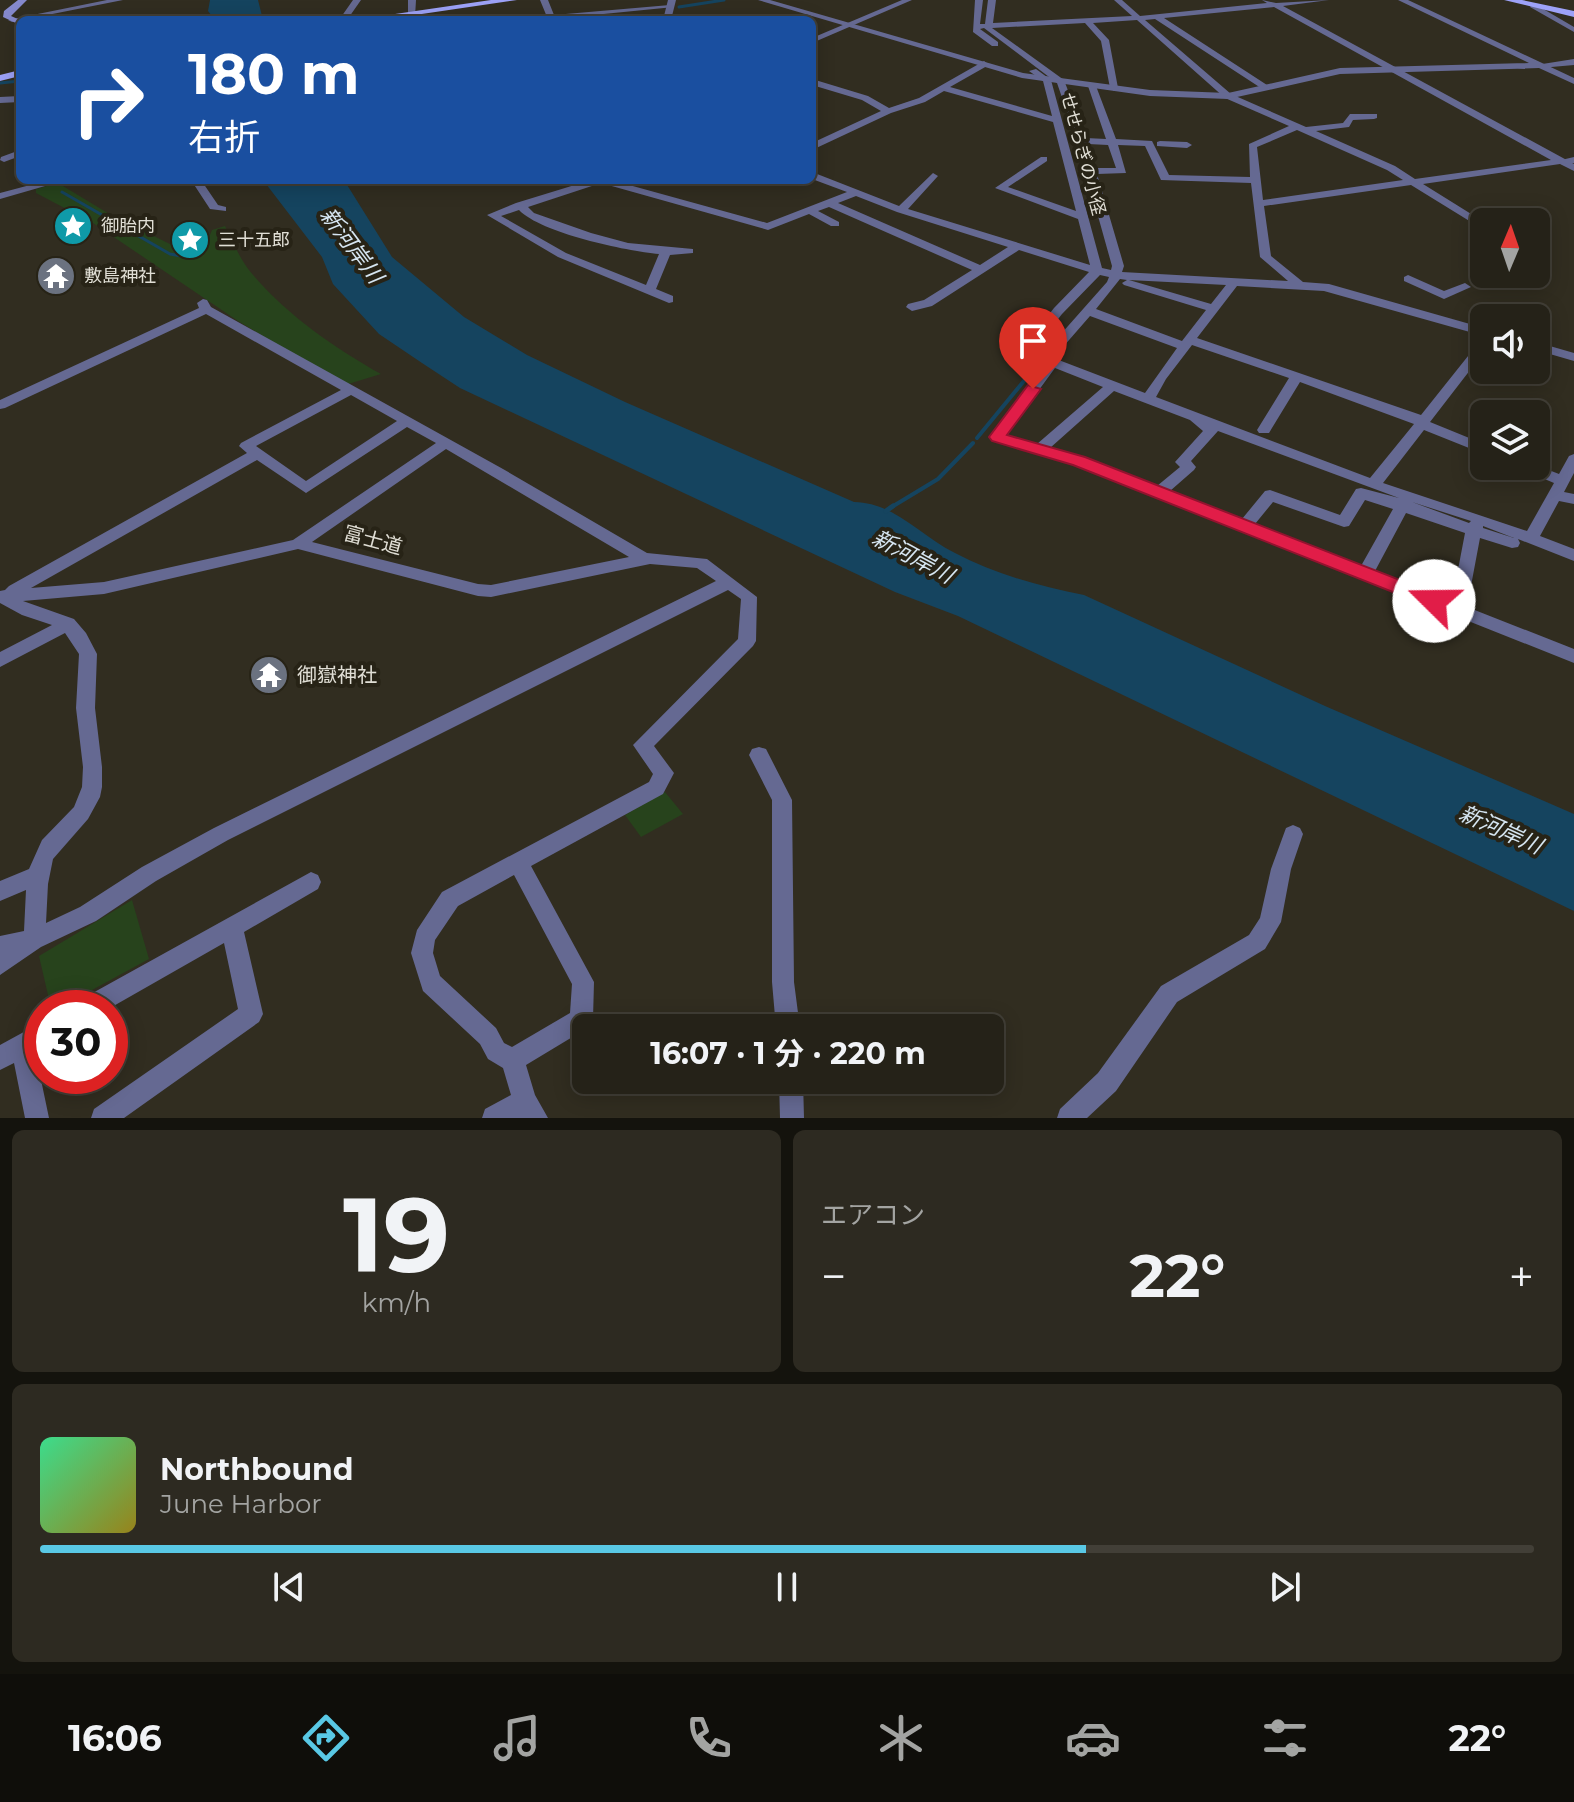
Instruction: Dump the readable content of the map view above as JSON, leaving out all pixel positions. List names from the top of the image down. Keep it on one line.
{"streets":{"street":["せせらぎの小径","富士道"]},"water":["新河岸川"],"places":{"place":["御胎内","三十五郎"],"temple":["敷島神社","御嶽神社"]},"north":"top","page":{"turn":["180 m","右折"],"limit":"30","trip":"16:07 · 1 分 · 220 m","tile":[["19","km/h"],"エアコン"],"heat":["−","22°","+"],"song":["Northbound","June Harbor"],"tabs":["16:06","22°"]}}
